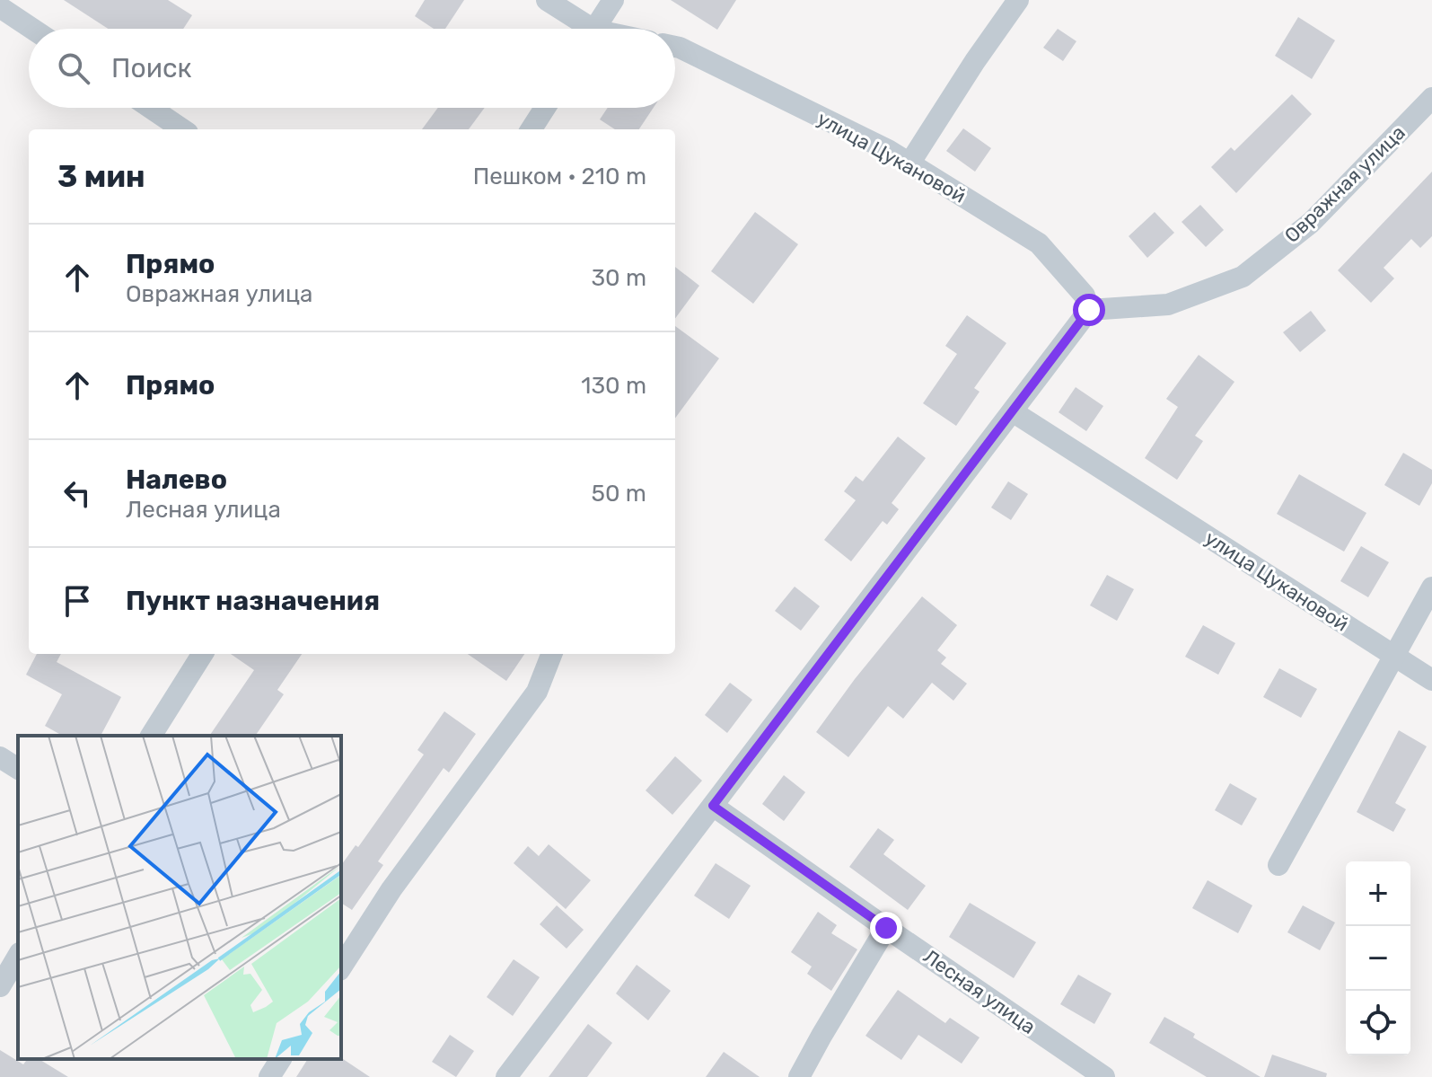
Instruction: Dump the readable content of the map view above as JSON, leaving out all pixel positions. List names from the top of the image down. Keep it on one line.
{"streets":{"street":["улица Цукановой","Овражная улица","Лесная улица"]},"crossings":[["улица Цукановой","Овражная улица"]],"page":{"search":"Поиск","heading":["3 мин","Пешком · 210 m"],"list":[["Прямо","Овражная улица","30 m"],["Прямо","130 m"],["Налево","Лесная улица","50 m"],"Пункт назначения"],"map_buttons":["+","−"]}}
